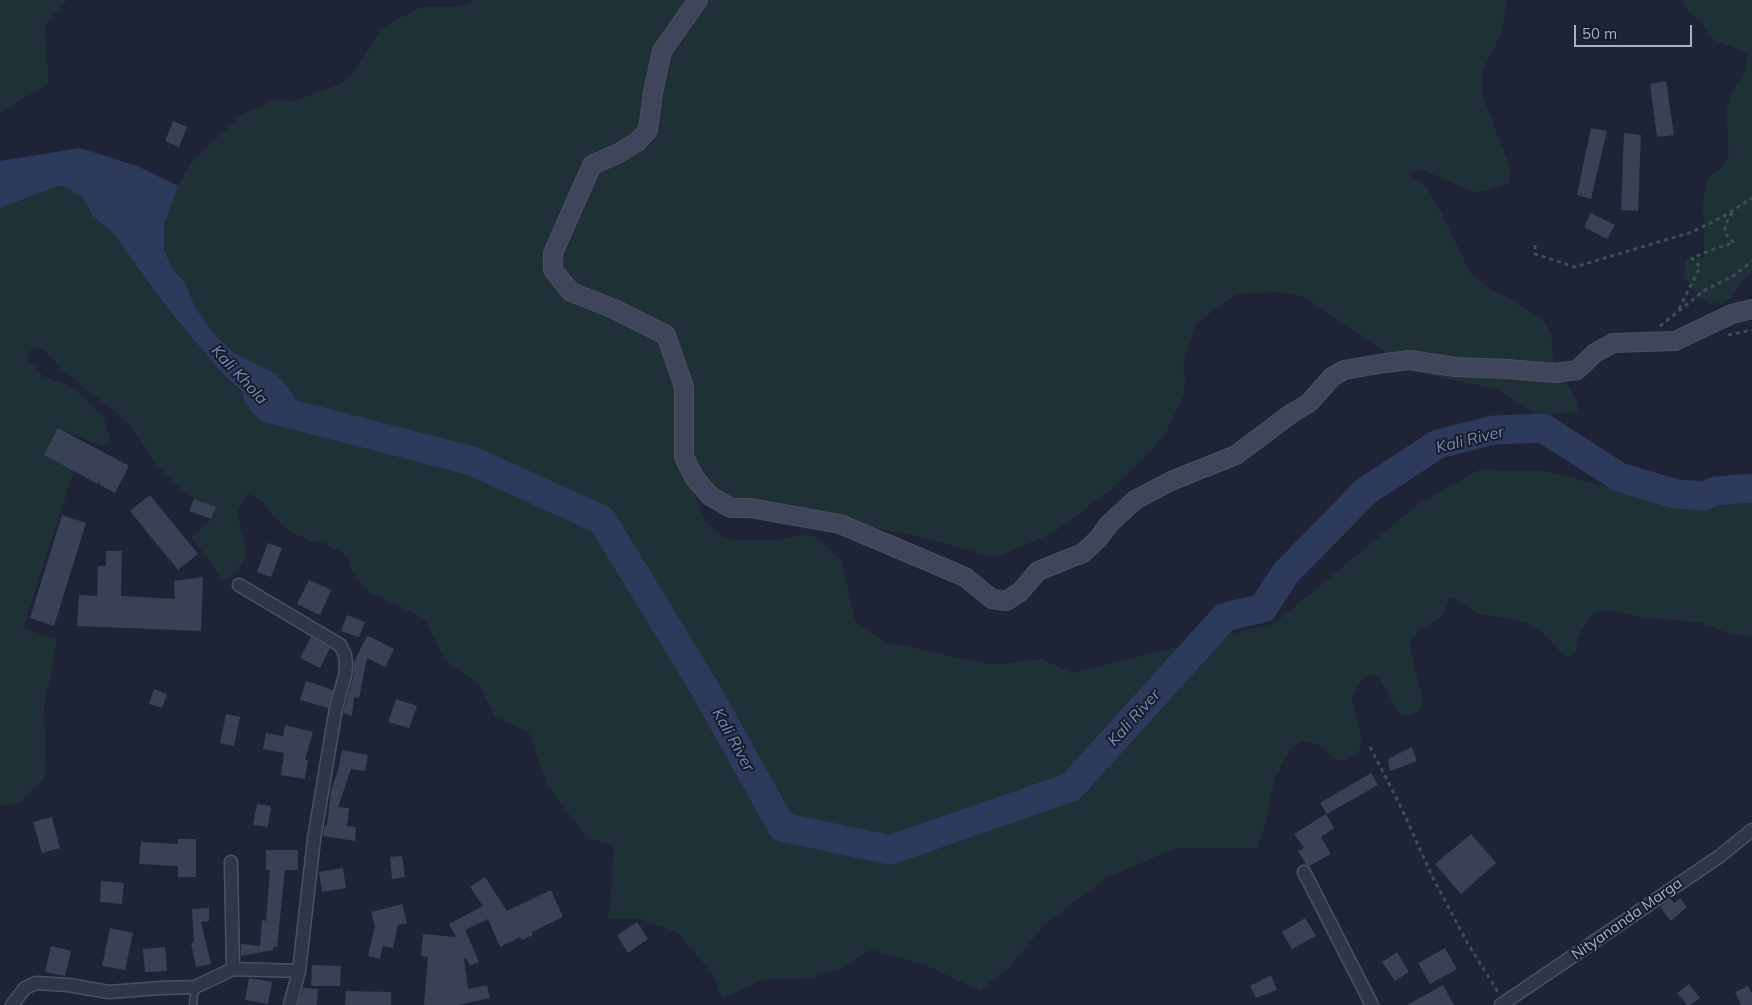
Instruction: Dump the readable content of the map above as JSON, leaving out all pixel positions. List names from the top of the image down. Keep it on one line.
{"streets":{"street":["Nityananda Marga"]},"water":["Kali Khola","Kali River"],"scale_bar":"50 m"}
